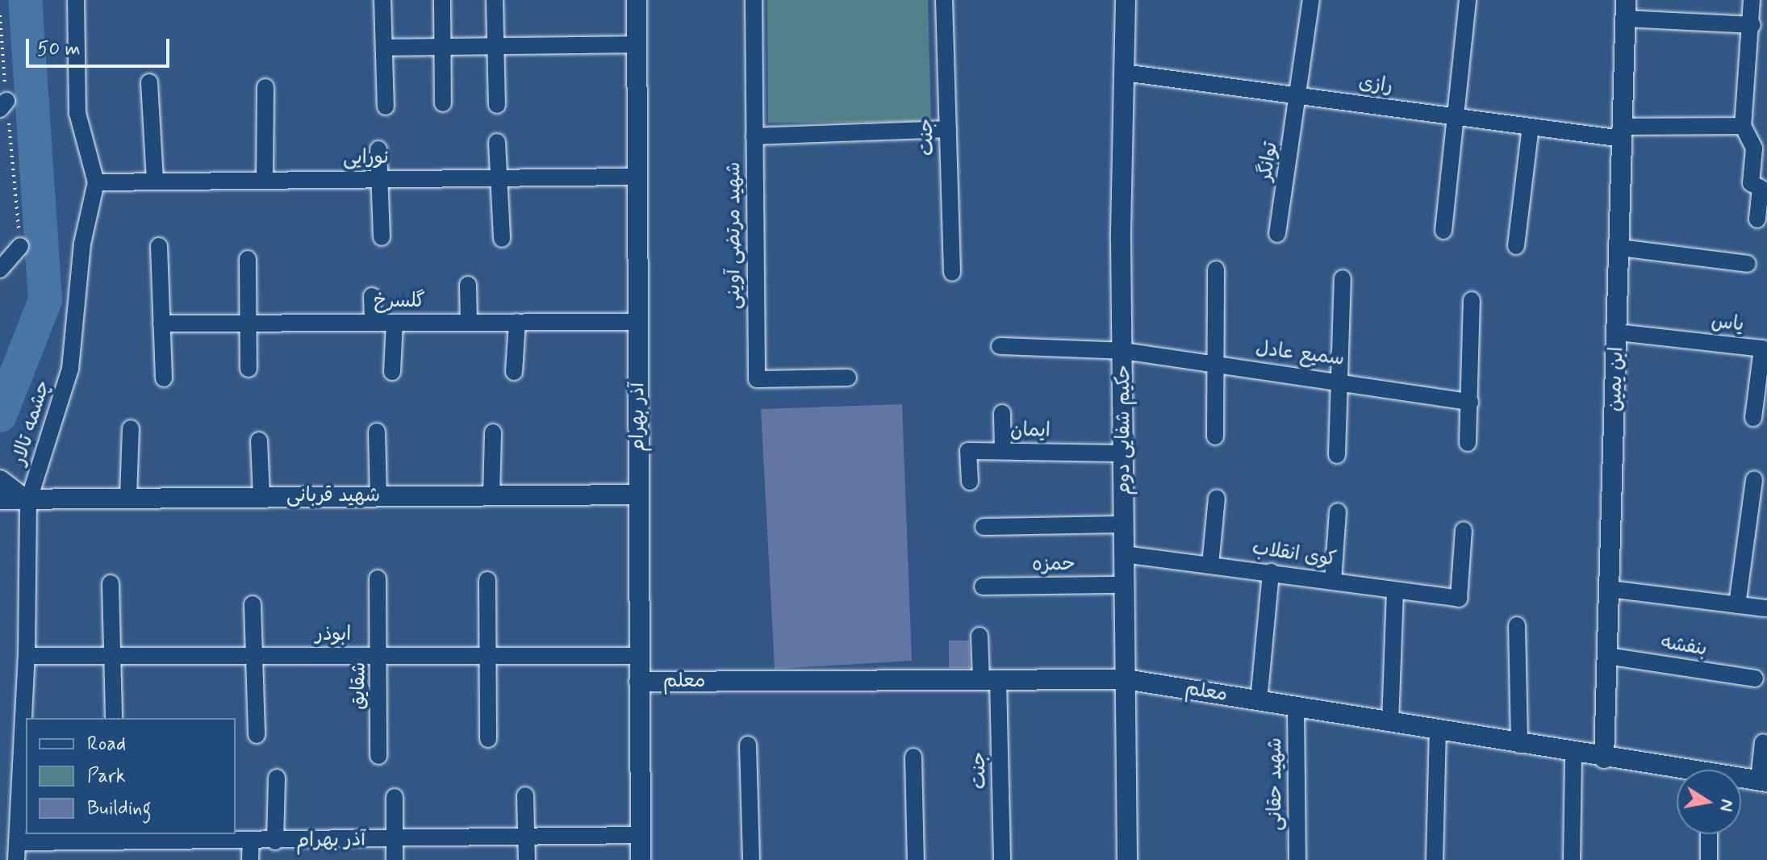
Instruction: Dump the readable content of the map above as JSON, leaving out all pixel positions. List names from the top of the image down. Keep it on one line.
{"streets":{"street":["رازی","جنت","نورایی","توانگر","شهید مرتضی آوینی","گلسرخ","یاس","سمیع عادل","ابن یمین","آذر بهرام","چشمه تالار","حکیم شفایی دوم","ایمان","شهید قربانی","کوی انقلاب","حمزه","ابوذر","بنفشه","معلم","شقایق","شهید حقانی"]},"crossings":[["رازی","توانگر"],["رازی","ابن یمین"],["رازی","حکیم شفایی دوم"],["جنت","معلم"],["نورایی","آذر بهرام"],["نورایی","چشمه تالار"],["گلسرخ","آذر بهرام"],["یاس","ابن یمین"],["سمیع عادل","حکیم شفایی دوم"],["ابن یمین","بنفشه"],["ابن یمین","معلم"],["آذر بهرام","چشمه تالار"],["آذر بهرام","شهید قربانی"],["آذر بهرام","ابوذر"],["آذر بهرام","معلم"],["چشمه تالار","شهید قربانی"],["چشمه تالار","ابوذر"],["حکیم شفایی دوم","ایمان"],["حکیم شفایی دوم","کوی انقلاب"],["حکیم شفایی دوم","حمزه"],["حکیم شفایی دوم","معلم"],["ابوذر","شقایق"],["معلم","شهید حقانی"]],"legend":["Road","Park","Building"],"scale_bar":"50 m","north":"right"}
